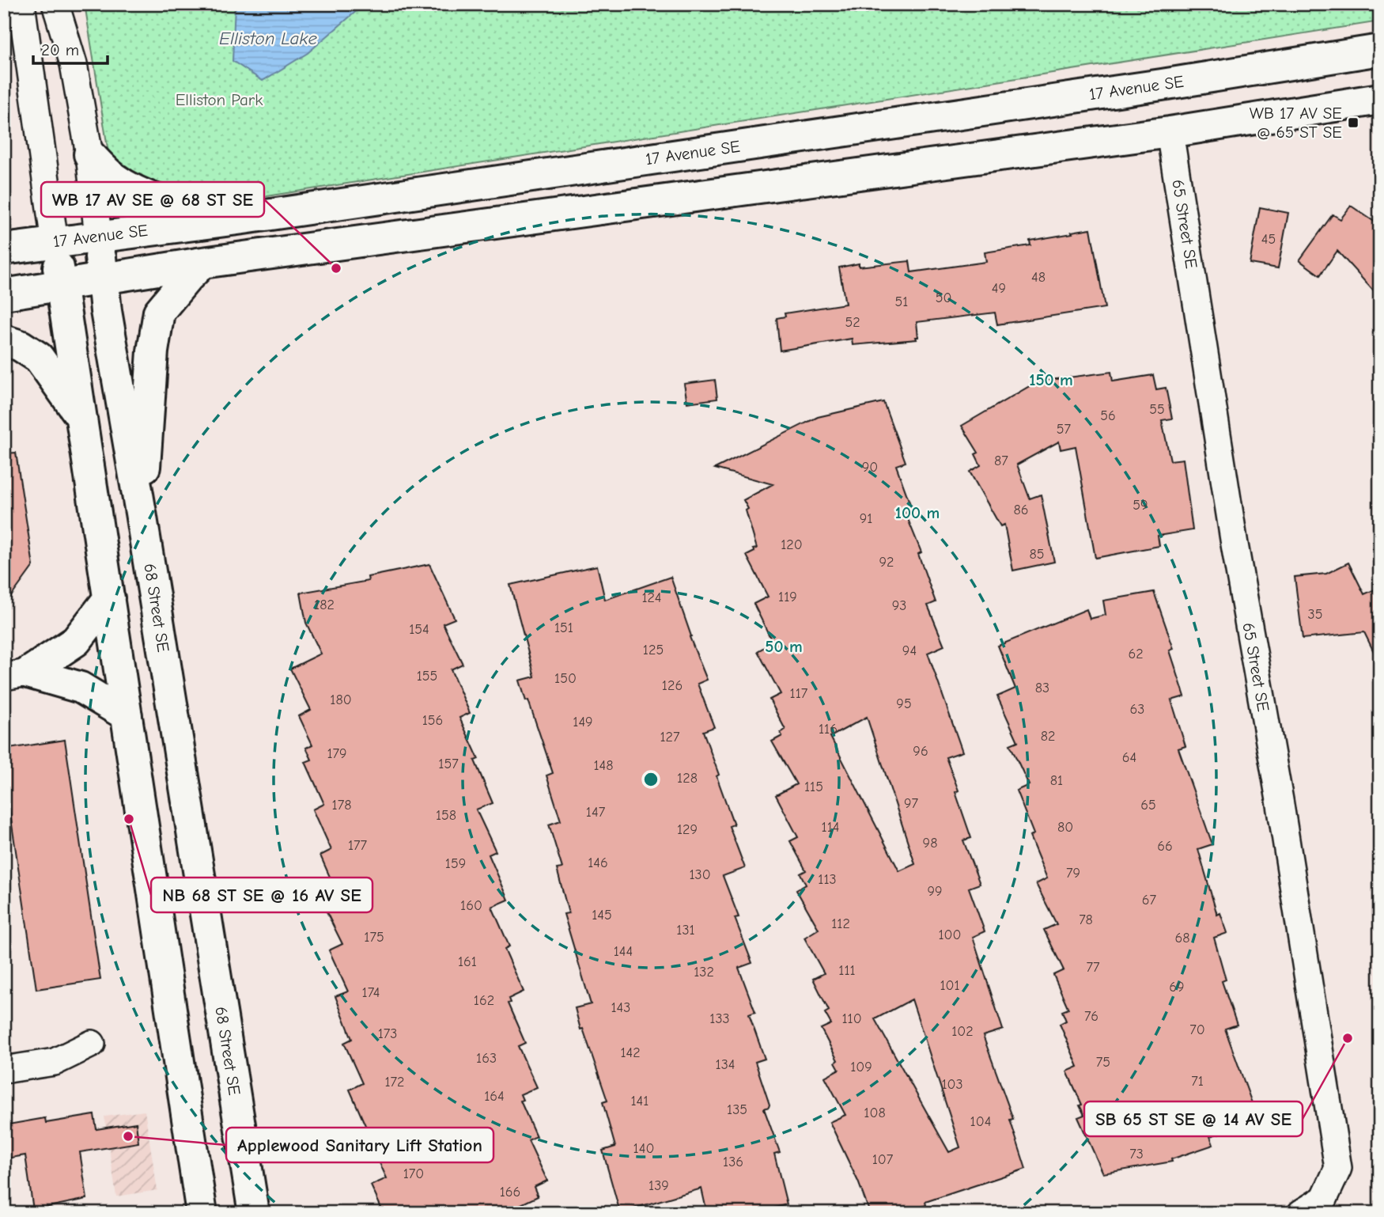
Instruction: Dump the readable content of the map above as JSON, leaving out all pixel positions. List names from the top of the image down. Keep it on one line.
{"streets":{"main road":["17 Avenue SE","68 Street SE"],"street":["65 Street SE"]},"crossings":[["17 Avenue SE","68 Street SE"]],"water":["Elliston Lake"],"parks":["Elliston Park"],"places":{"transit":["WB 17 AV SE @ 65 ST SE"],"other":["WB 17 AV SE @ 68 ST SE","NB 68 ST SE @ 16 AV SE","SB 65 ST SE @ 14 AV SE","Applewood Sanitary Lift Station"]},"house_numbers":["45","48","49","50","51","52","55","56","57","87","90","59","86","91","120","85","92","119","124","182","93","35","151","154","125","94","62","155","150","126","83","117","180","95","63","156","149","116","82","127","96","179","64","157","148","128","81","115","97","178","65","147","158","114","80","129","98","177","66","146","159","79","130","113","99","67","160","145","78","112","131","100","175","68","144","161","77","111","132","101","69","174","162","143","76","133","110","70","102","173","142","163","75","134","109","71","172","103","164","141","135","108","104","140","73","107","136","170","139","166"],"scale_bar":"20 m","rings":["150 m","100 m","50 m"]}
